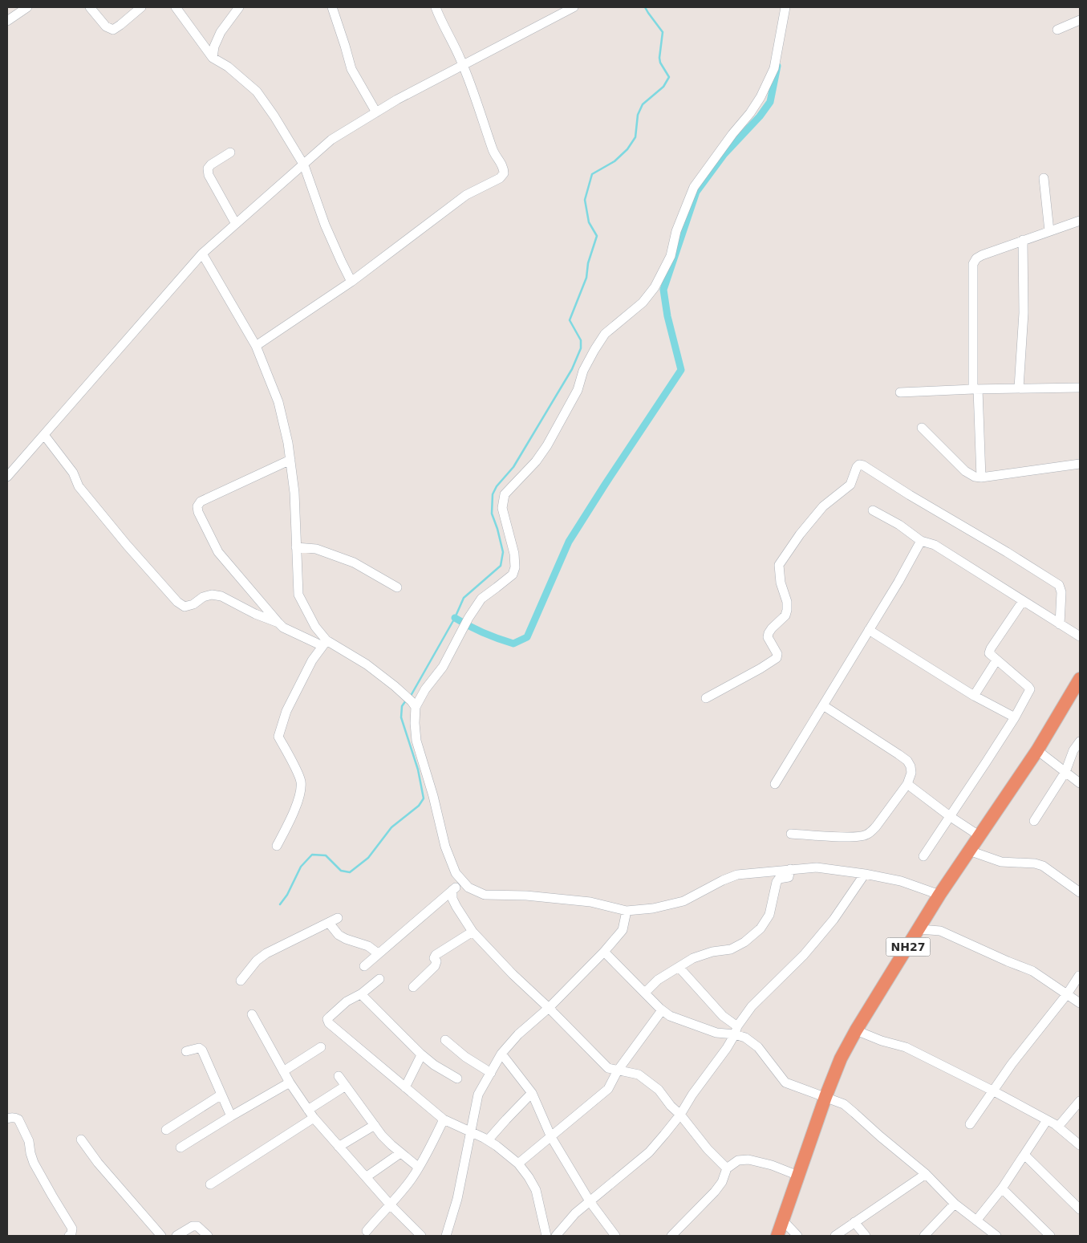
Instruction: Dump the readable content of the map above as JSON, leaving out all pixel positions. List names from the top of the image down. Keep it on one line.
{"streets":{"highway":["NH27"]}}
